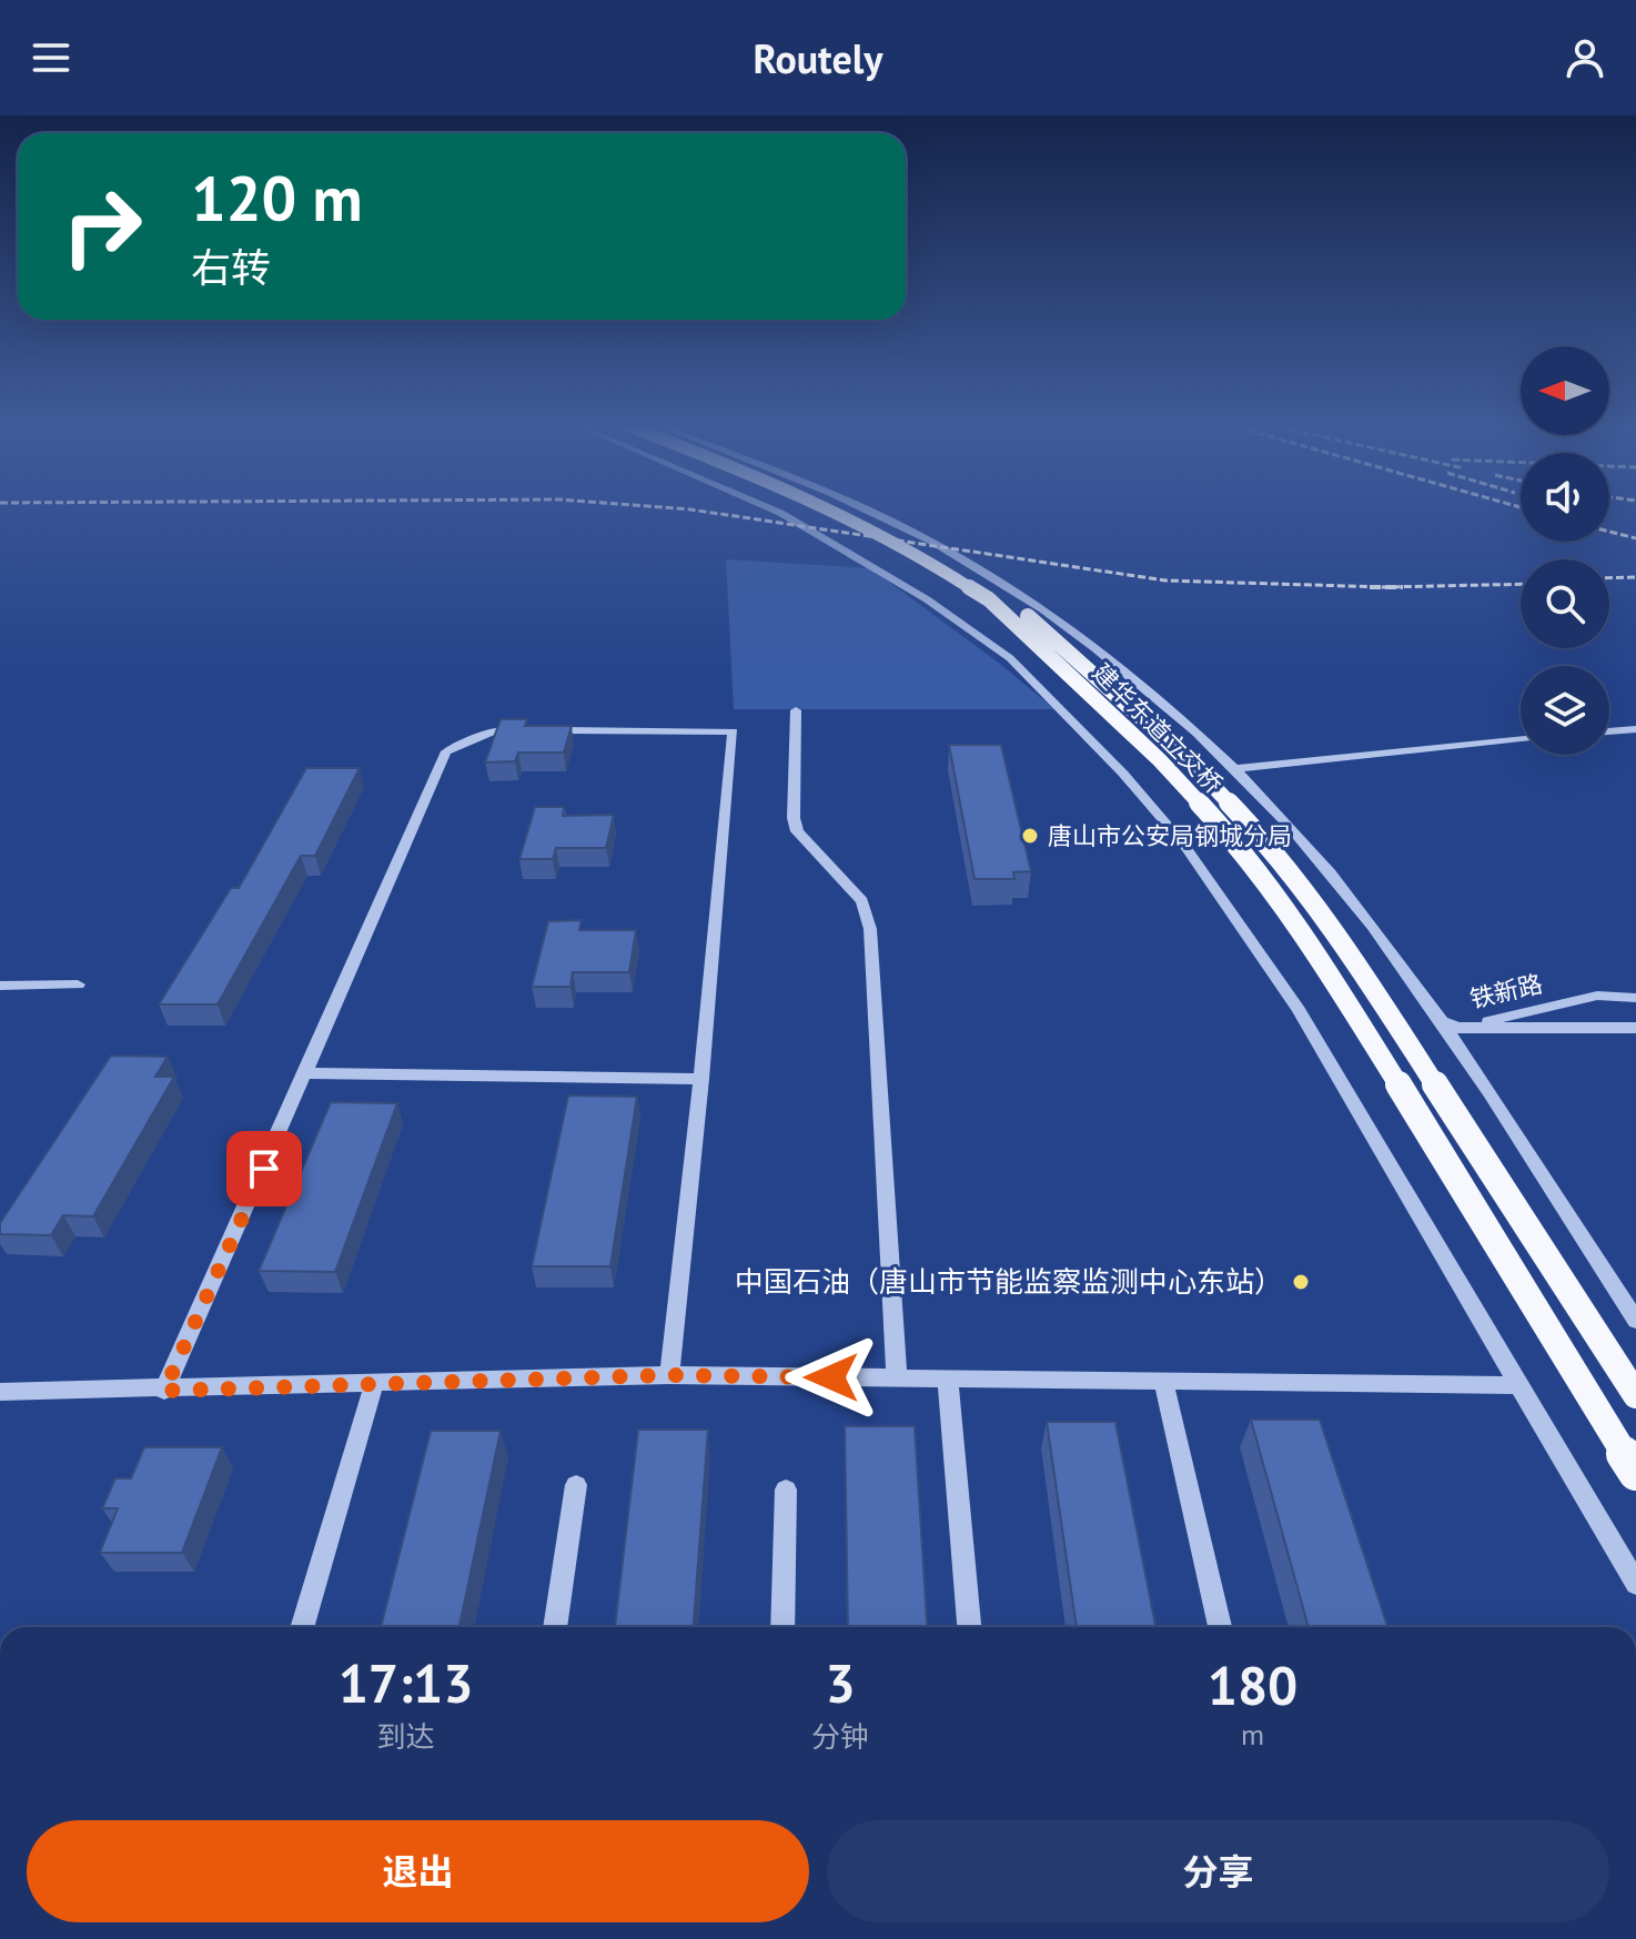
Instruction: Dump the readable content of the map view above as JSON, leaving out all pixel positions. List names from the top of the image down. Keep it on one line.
{"streets":{"main road":["建华东道立交桥"],"street":["铁新路"]},"places":["唐山市公安局钢城分局","中国石油（唐山市节能监察监测中心东站）"],"north":"left","page":{"header":"Routely","turn":["120 m","右转"],"eta":["17:13","到达","3","分钟","180","m"],"buttons":["退出","分享"]}}
